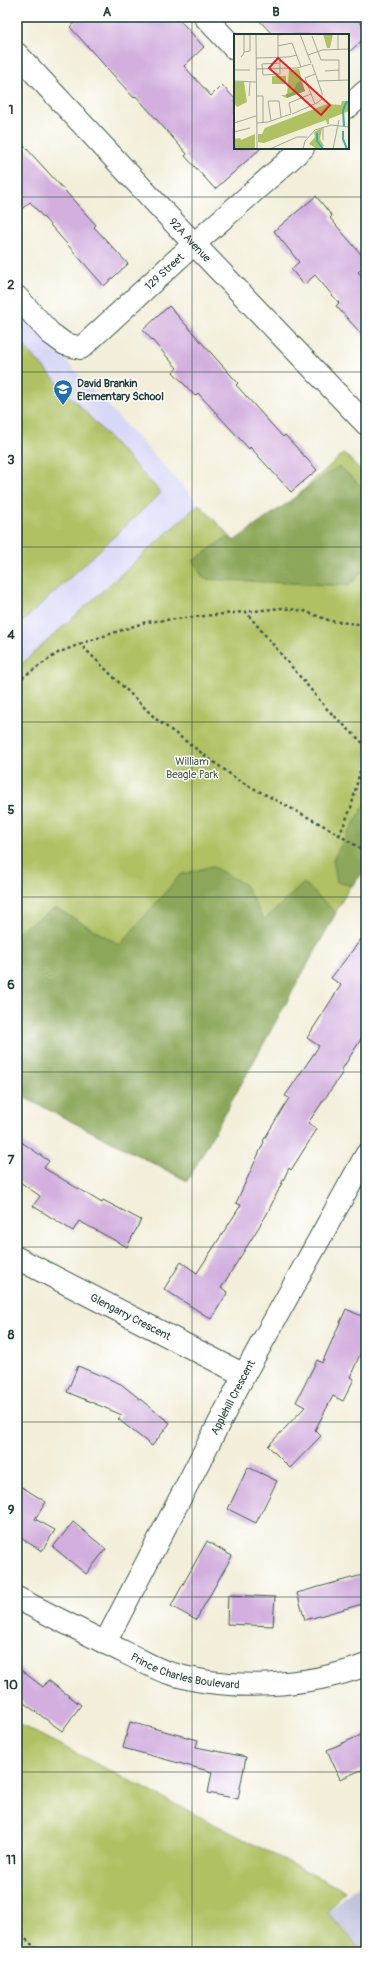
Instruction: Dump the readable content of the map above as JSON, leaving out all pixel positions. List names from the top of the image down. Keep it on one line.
{"streets":{"street":["92A Avenue","129 Street","Glengarry Crescent","Applehill Crescent","Prince Charles Boulevard"]},"crossings":[["92A Avenue","129 Street"],["Glengarry Crescent","Applehill Crescent"],["Applehill Crescent","Prince Charles Boulevard"]],"parks":["William Beagle Park"],"places":{"school or university":["David Brankin Elementary School"]},"grid":{"columns":["A","B"],"rows":["1","2","3","4","5","6","7","8","9","10","11"]}}
